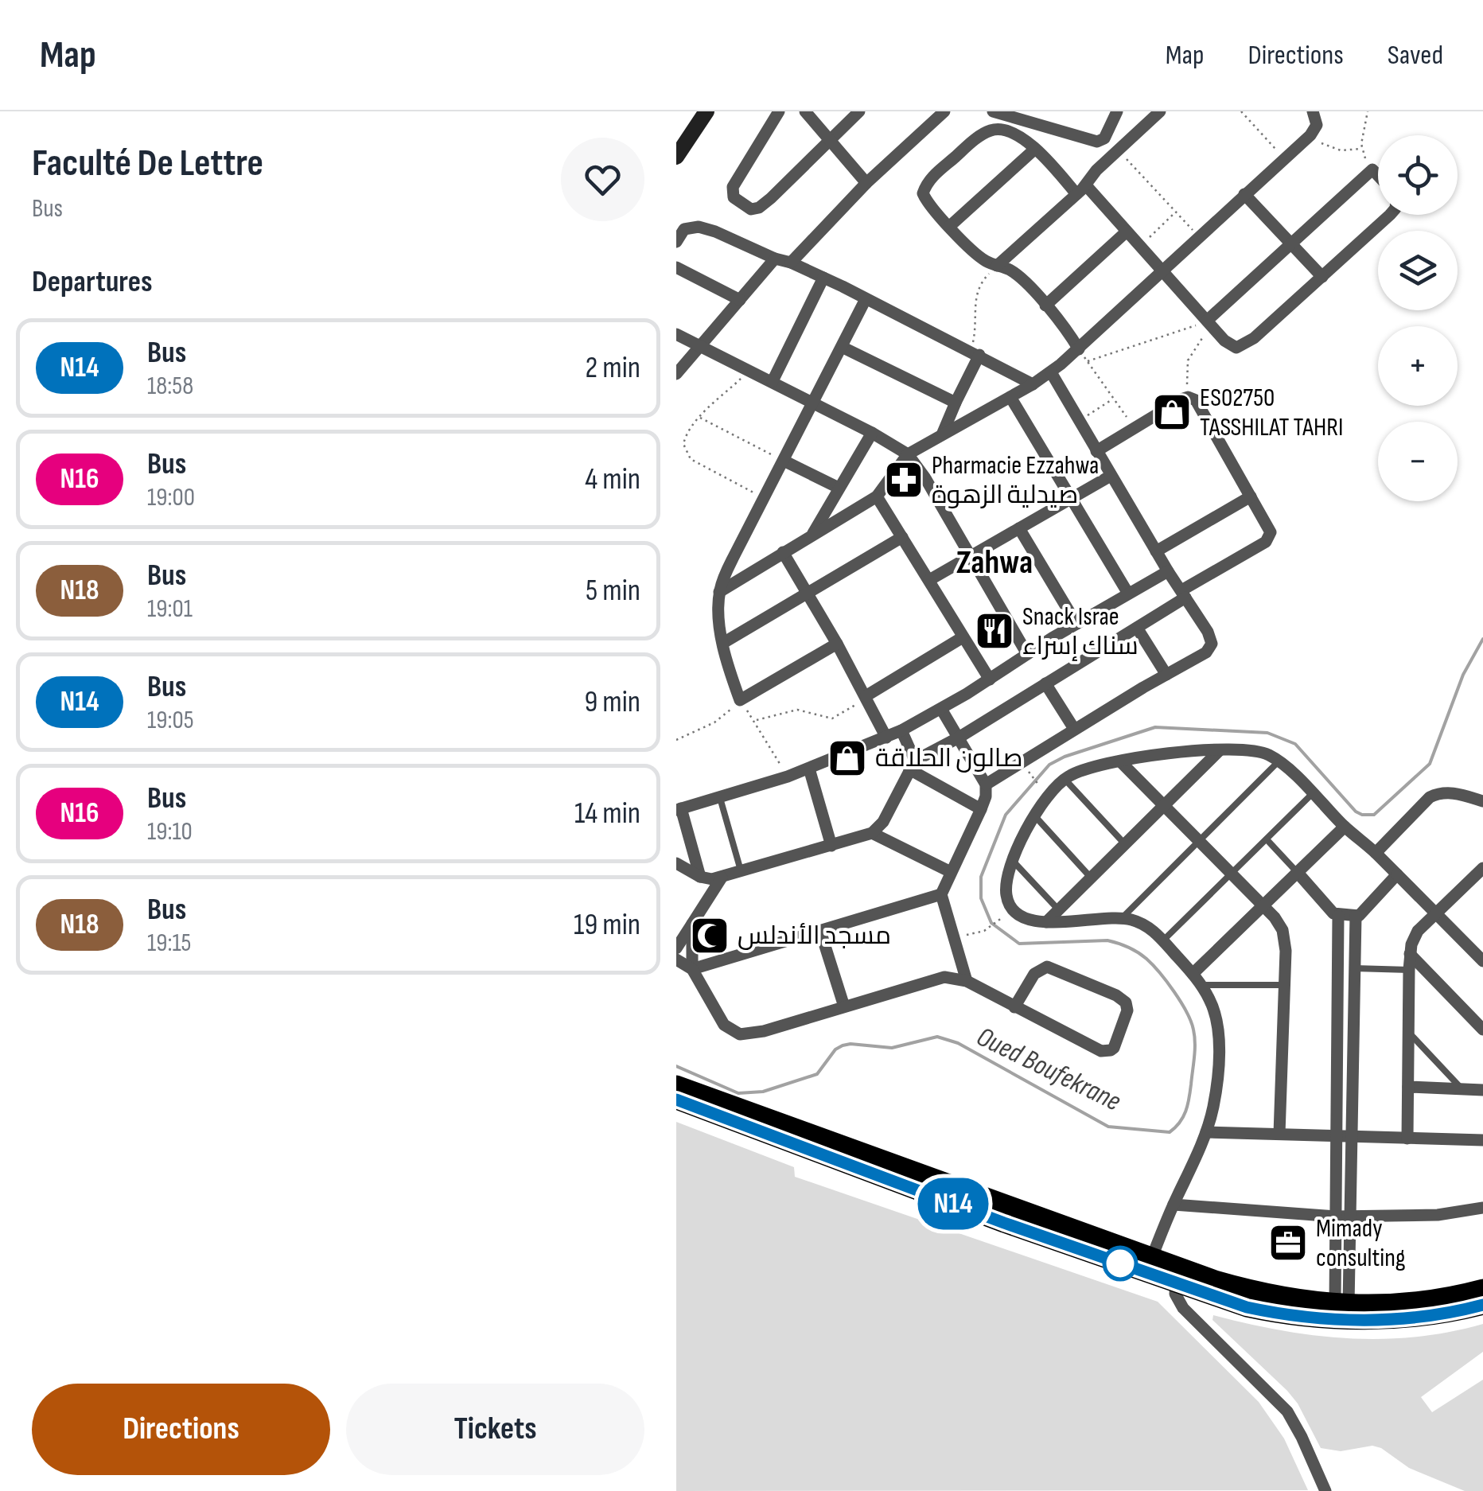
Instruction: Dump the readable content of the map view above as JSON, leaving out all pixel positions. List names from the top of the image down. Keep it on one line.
{"districts":["Zahwa"],"water":["Oued Boufekrane"],"places":{"shop":["ES02750 TASSHILAT TAHRI","صالون الحلاقة"],"pharmacy":["Pharmacie Ezzahwa صيدلية الزهوة"],"restaurant":["Snack Israe سناك إسراء"],"mosque":["مسجد الأندلس"],"office":["Mimady consulting"]},"lines":["bus line N14"],"page":{"header":"Map","nav":["Map","Directions","Saved"],"heading":[["Faculté De Lettre","Bus"],"Departures"],"on_map":"N14","map_buttons":["+","−"],"list":[{"mark":"N14","name":"Bus","note":"18:58","value":"2 min"},{"mark":"N16","name":"Bus","note":"19:00","value":"4 min"},{"mark":"N18","name":"Bus","note":"19:01","value":"5 min"},{"mark":"N14","name":"Bus","note":"19:05","value":"9 min"},{"mark":"N16","name":"Bus","note":"19:10","value":"14 min"},{"mark":"N18","name":"Bus","note":"19:15","value":"19 min"}],"buttons":["Directions","Tickets"]}}
